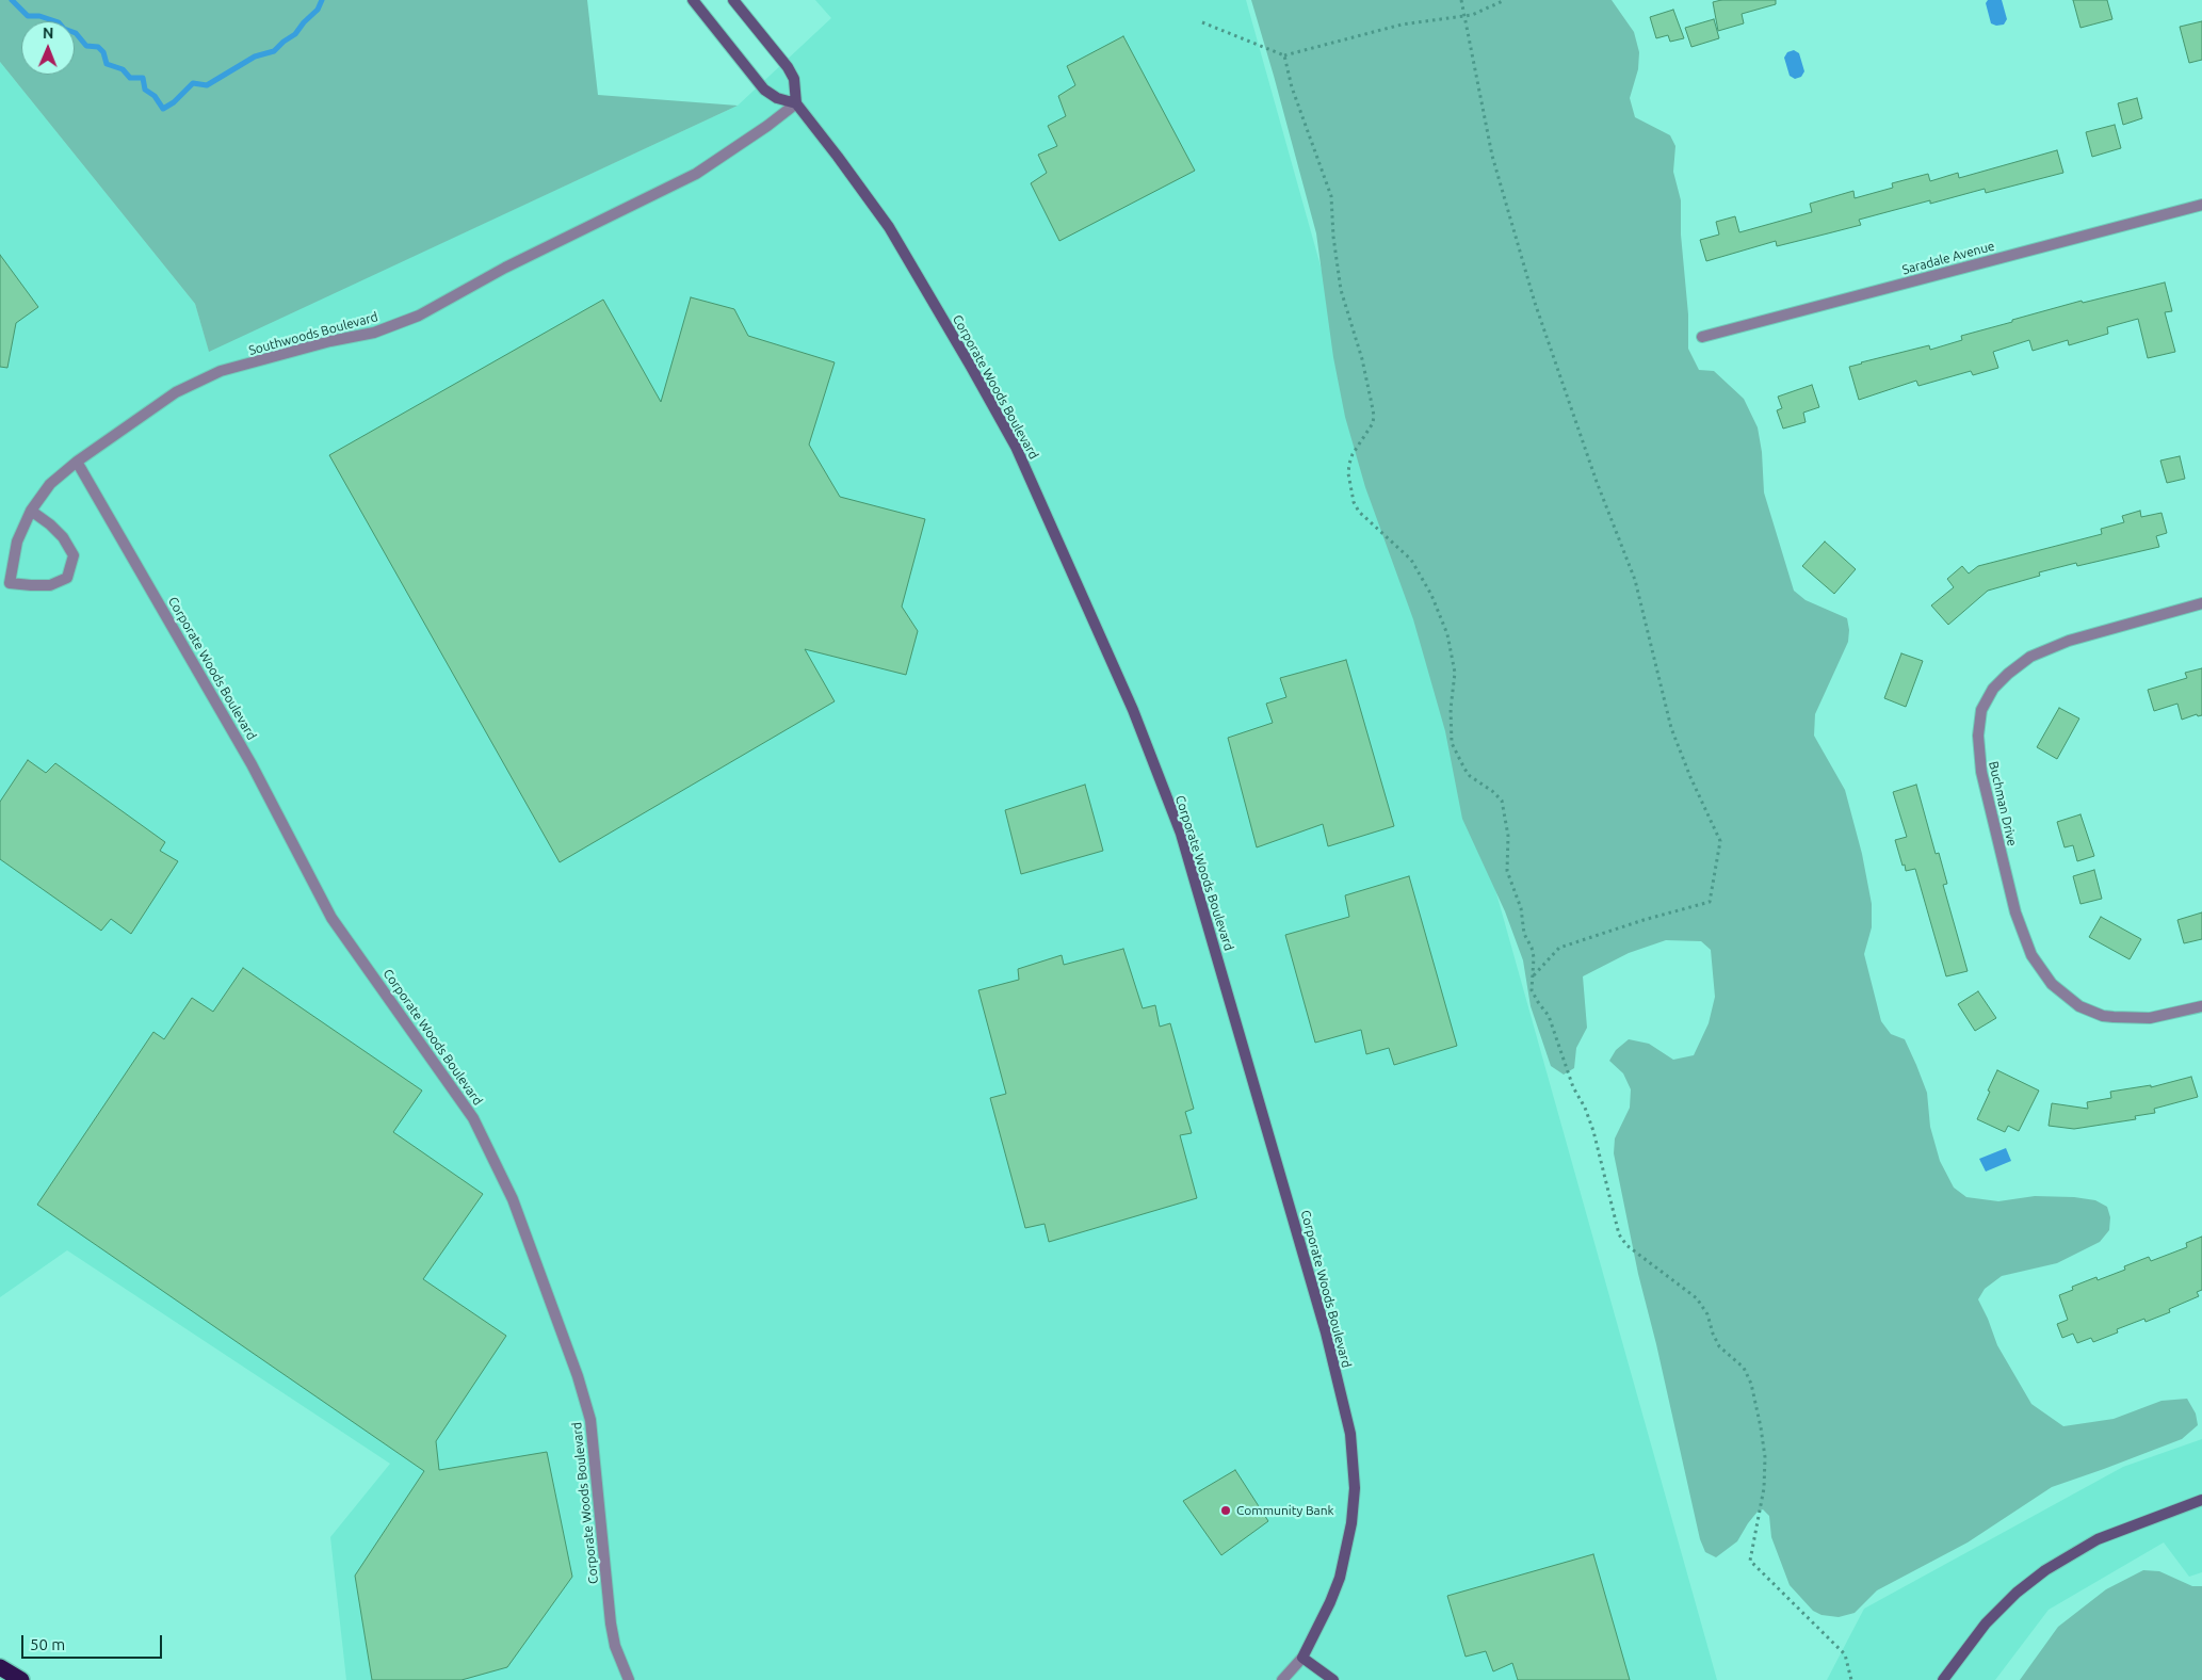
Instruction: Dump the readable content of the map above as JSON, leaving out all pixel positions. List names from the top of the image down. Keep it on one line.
{"streets":{"street":["Saradale Avenue","Southwoods Boulevard","Corporate Woods Boulevard","Buchman Drive"]},"crossings":[["Southwoods Boulevard","Corporate Woods Boulevard"]],"places":["Community Bank"],"scale_bar":"50 m","north":"top"}
